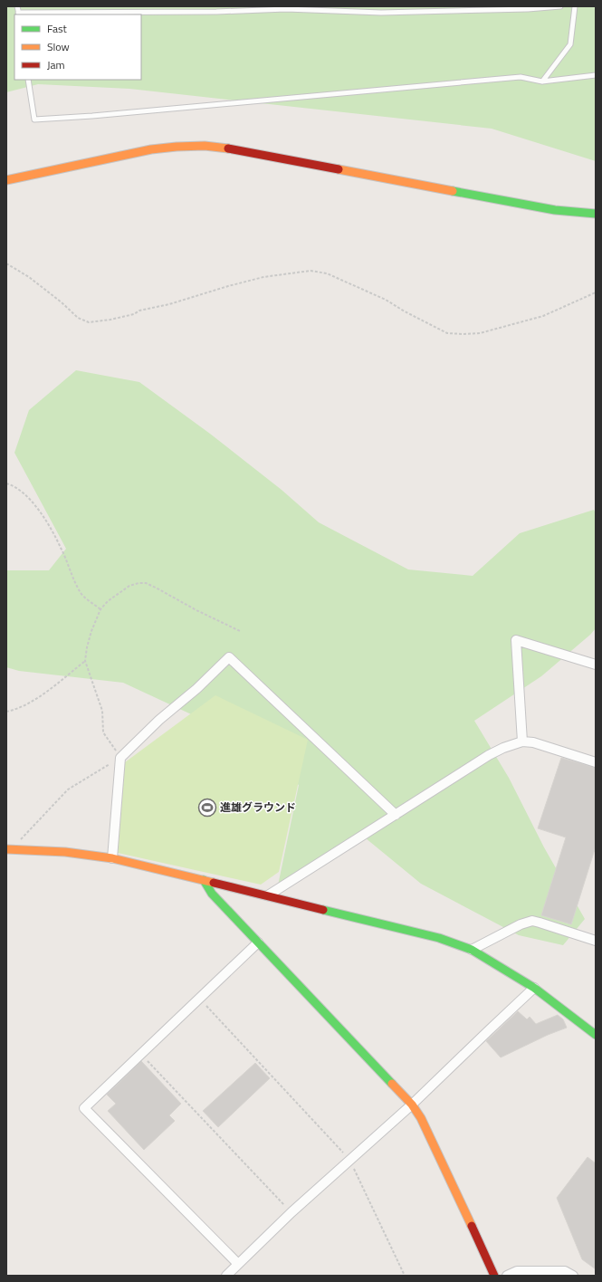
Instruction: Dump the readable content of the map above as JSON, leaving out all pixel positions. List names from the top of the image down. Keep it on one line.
{"places":{"sports":["進雄グラウンド"]},"legend":["Fast","Slow","Jam"]}
